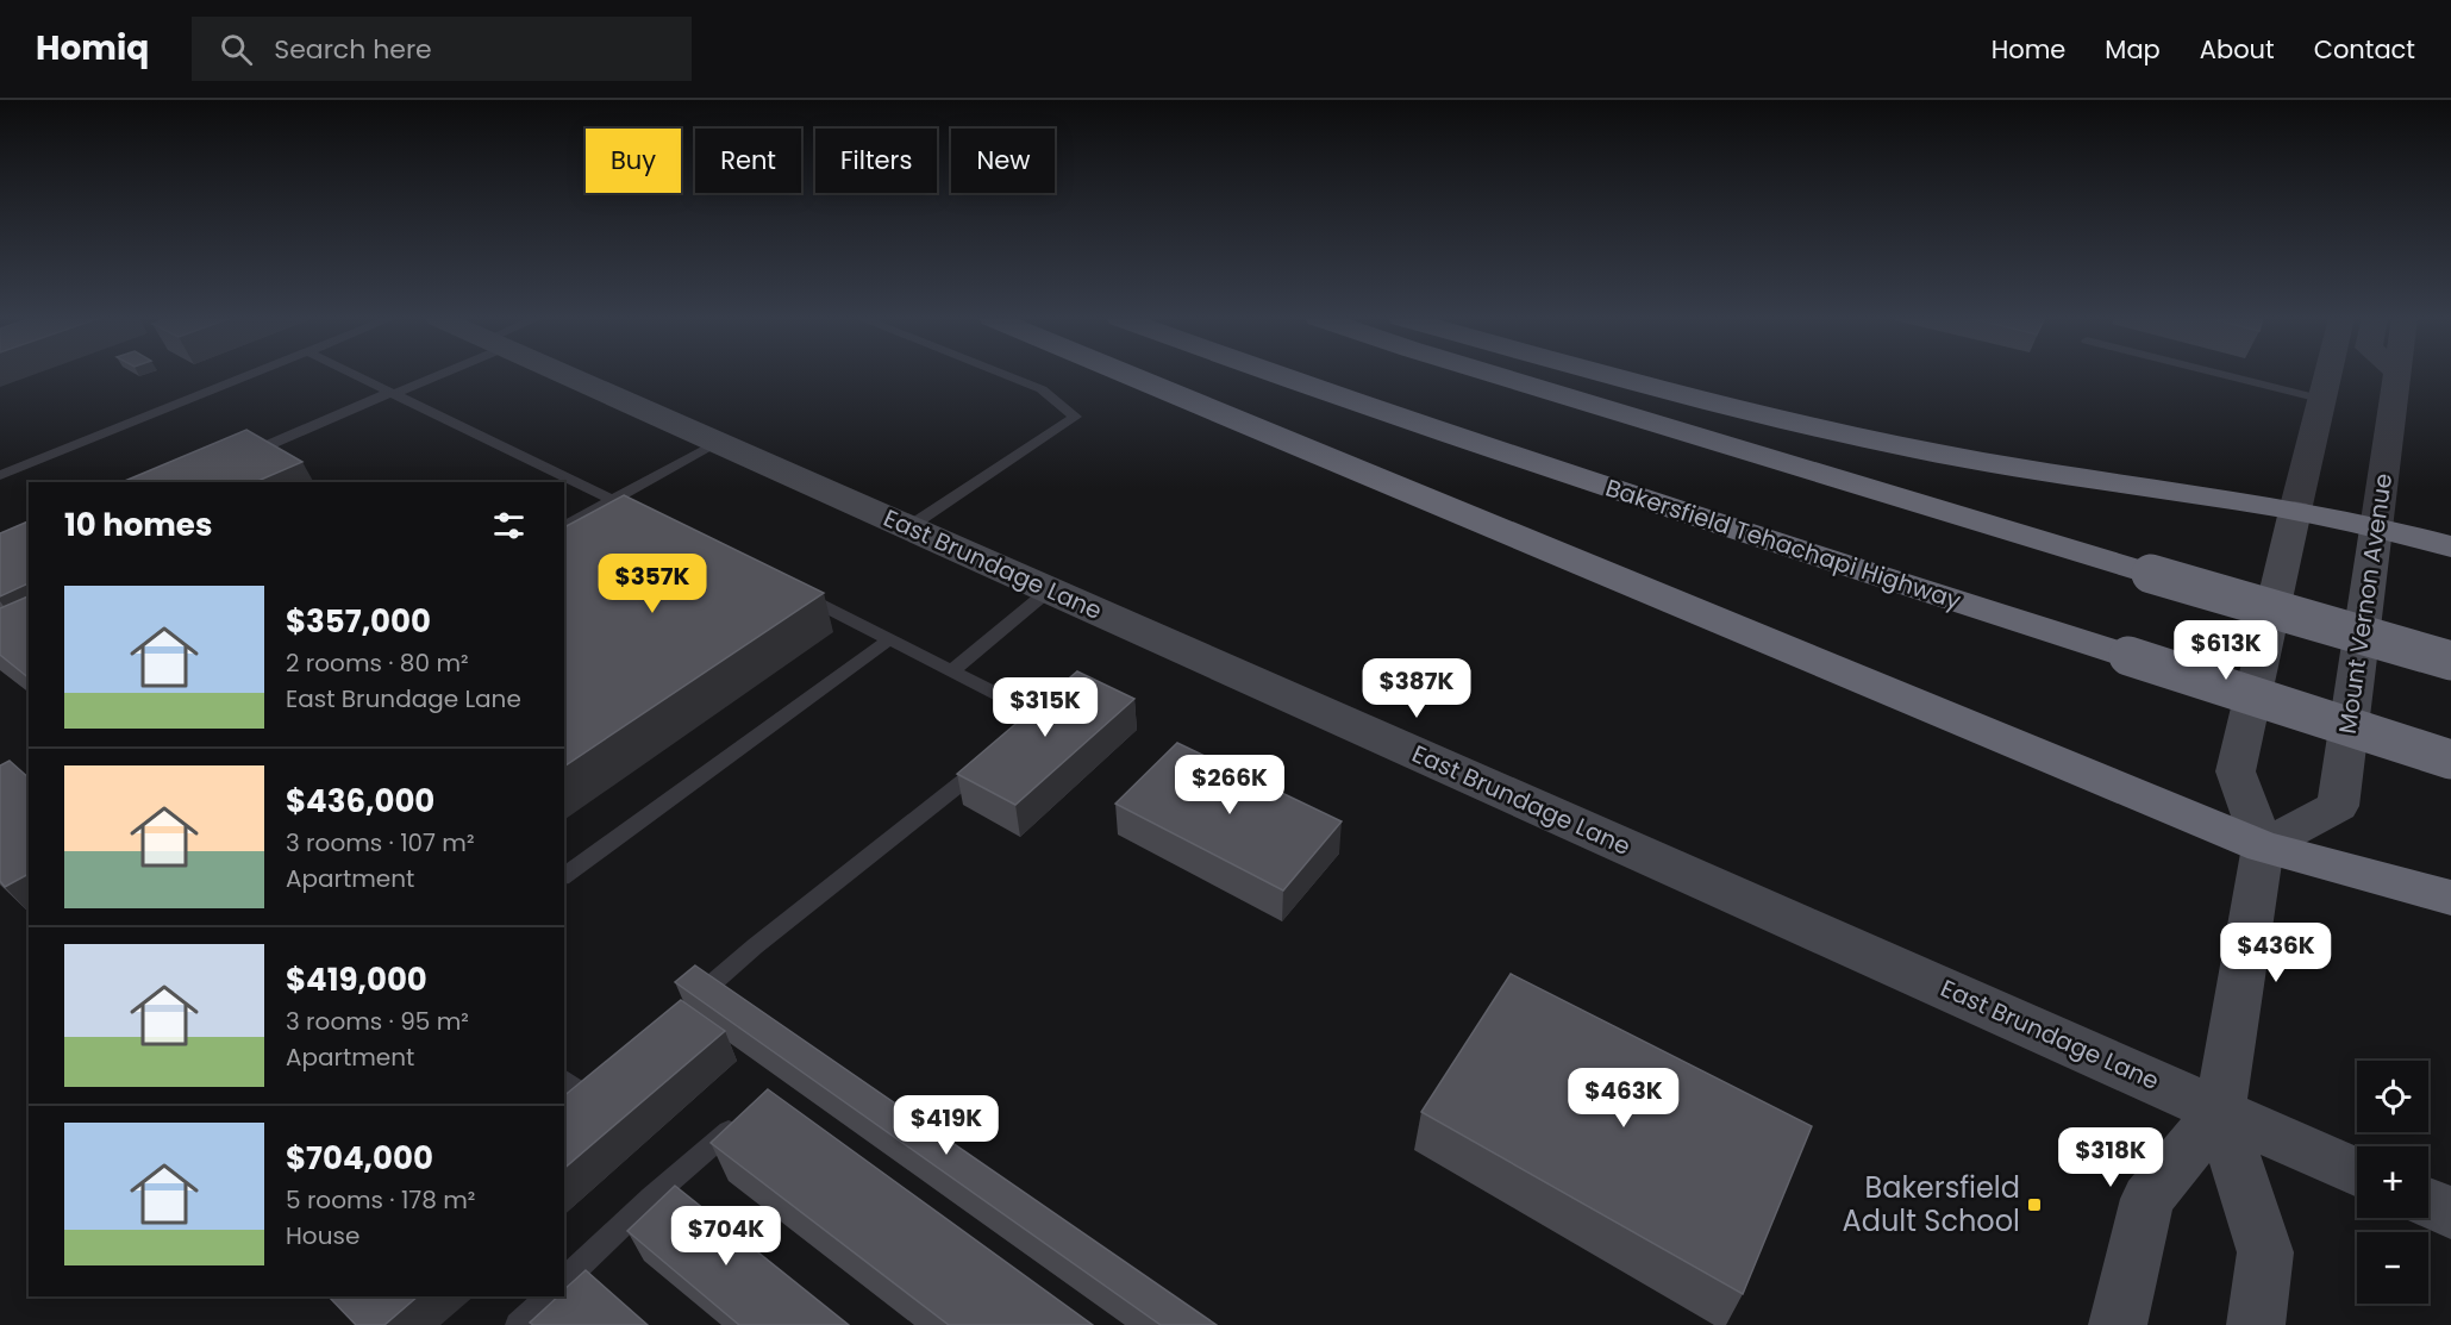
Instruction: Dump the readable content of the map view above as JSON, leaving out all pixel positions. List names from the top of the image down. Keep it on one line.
{"streets":{"highway":["Bakersfield Tehachapi Highway"],"main road":["East Brundage Lane","Mount Vernon Avenue"]},"places":{"transit":["Bakersfield Adult School"]},"page":{"header":"Homiq","search":"Search here","nav":["Home","Map","About","Contact"],"chip":["Buy","Rent","Filters","New"],"heading":"10 homes","price":["$357K","$613K","$387K","$315K","$266K","$436K","$463K","$419K","$318K","$704K"],"list":[{"name":"$357,000","note":"2 rooms · 80 m² · East Brundage Lane"},{"name":"$436,000","note":"3 rooms · 107 m² · Apartment"},{"name":"$419,000","note":"3 rooms · 95 m² · Apartment"},{"name":"$704,000","note":"5 rooms · 178 m² · House"}],"map_buttons":["+","−"]}}
